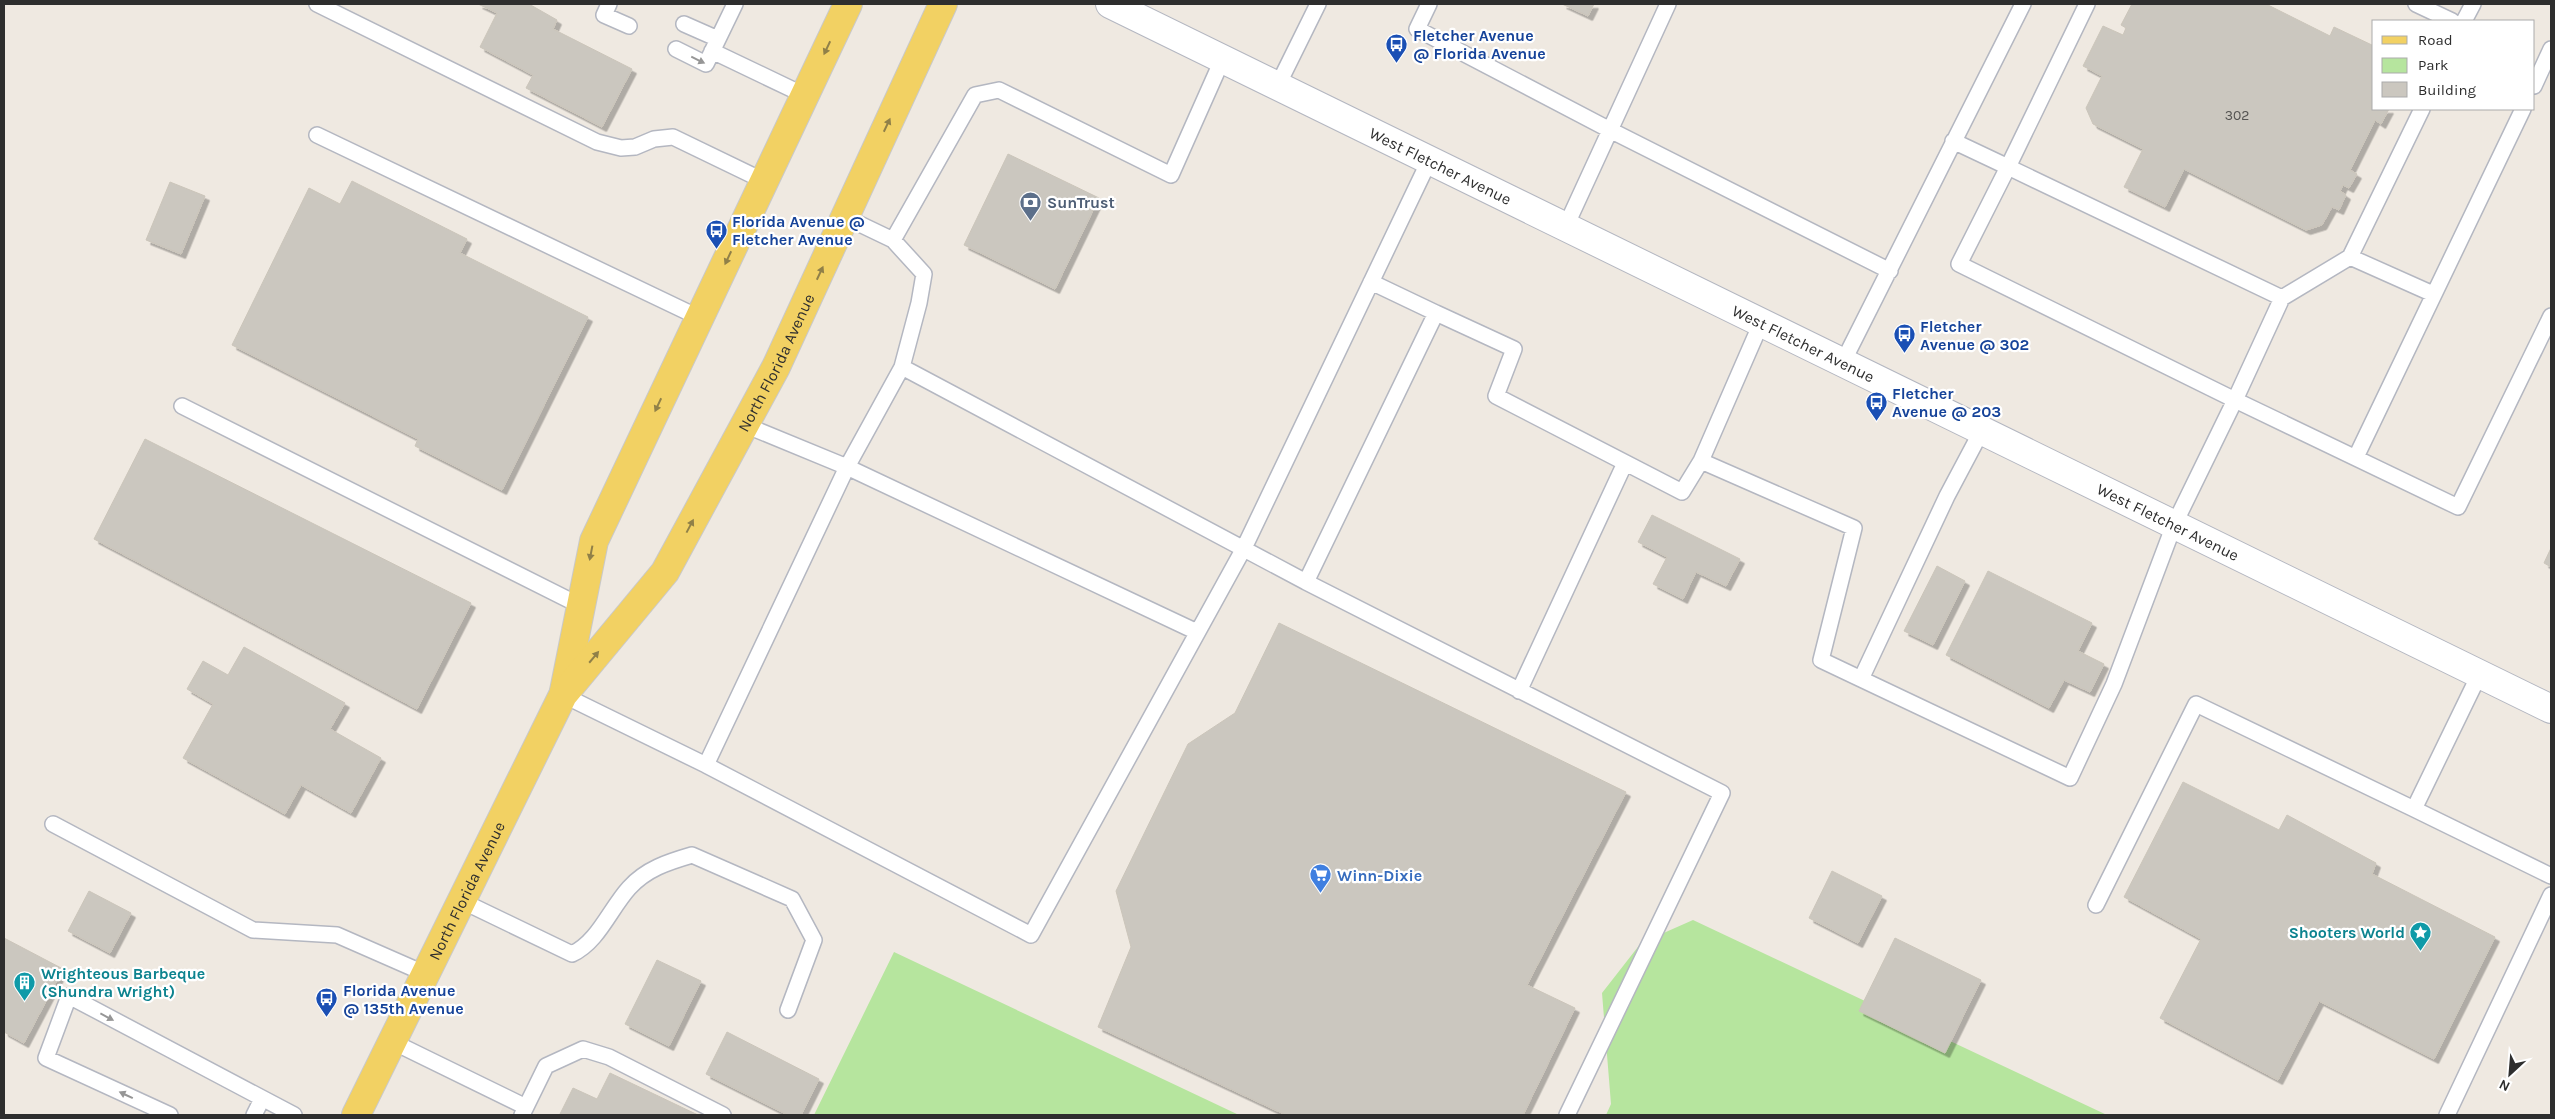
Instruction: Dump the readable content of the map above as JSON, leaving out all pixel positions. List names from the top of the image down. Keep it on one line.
{"streets":{"main road":["West Fletcher Avenue","North Florida Avenue"]},"places":{"bus stop":["Fletcher Avenue @ Florida Avenue","Florida Avenue @ Fletcher Avenue","Fletcher Avenue @ 302","Fletcher Avenue @ 203","Florida Avenue @ 135th Avenue"],"bank":["SunTrust"],"supermarket":["Winn-Dixie"],"place":["Shooters World"],"building":["Wrighteous Barbeque (Shundra Wright)"]},"house_numbers":["302"],"legend":["Road","Park","Building"],"north":"bottom left"}
